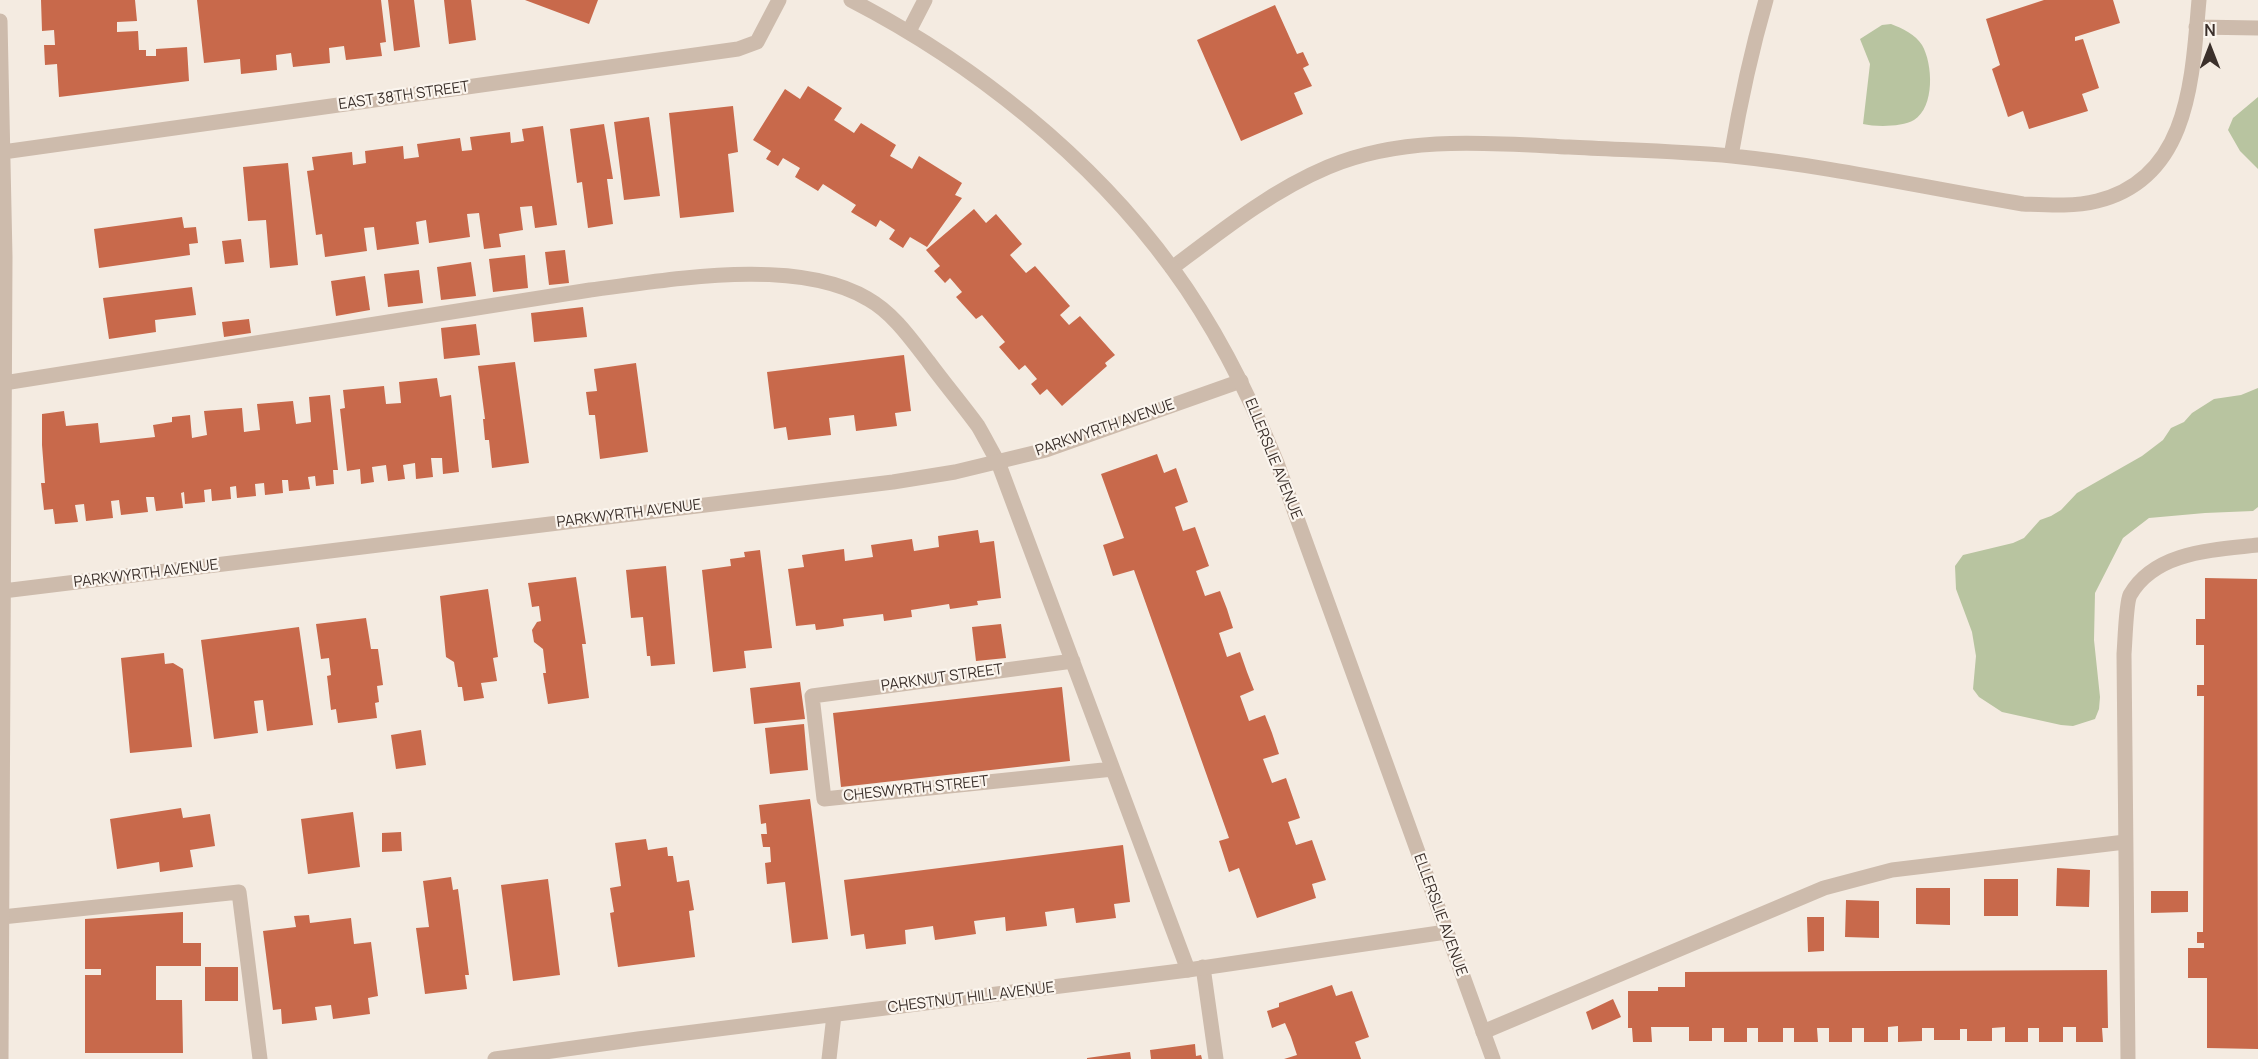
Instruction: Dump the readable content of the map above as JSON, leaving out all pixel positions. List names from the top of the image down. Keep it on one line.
{"streets":{"street":["EAST 38TH STREET","PARKWYRTH AVENUE","ELLERSLIE AVENUE","PARKNUT STREET","CHESWYRTH STREET","CHESTNUT HILL AVENUE"]},"crossings":[["PARKWYRTH AVENUE","ELLERSLIE AVENUE"],["ELLERSLIE AVENUE","CHESTNUT HILL AVENUE"],["PARKNUT STREET","CHESWYRTH STREET"]],"north":"top"}
